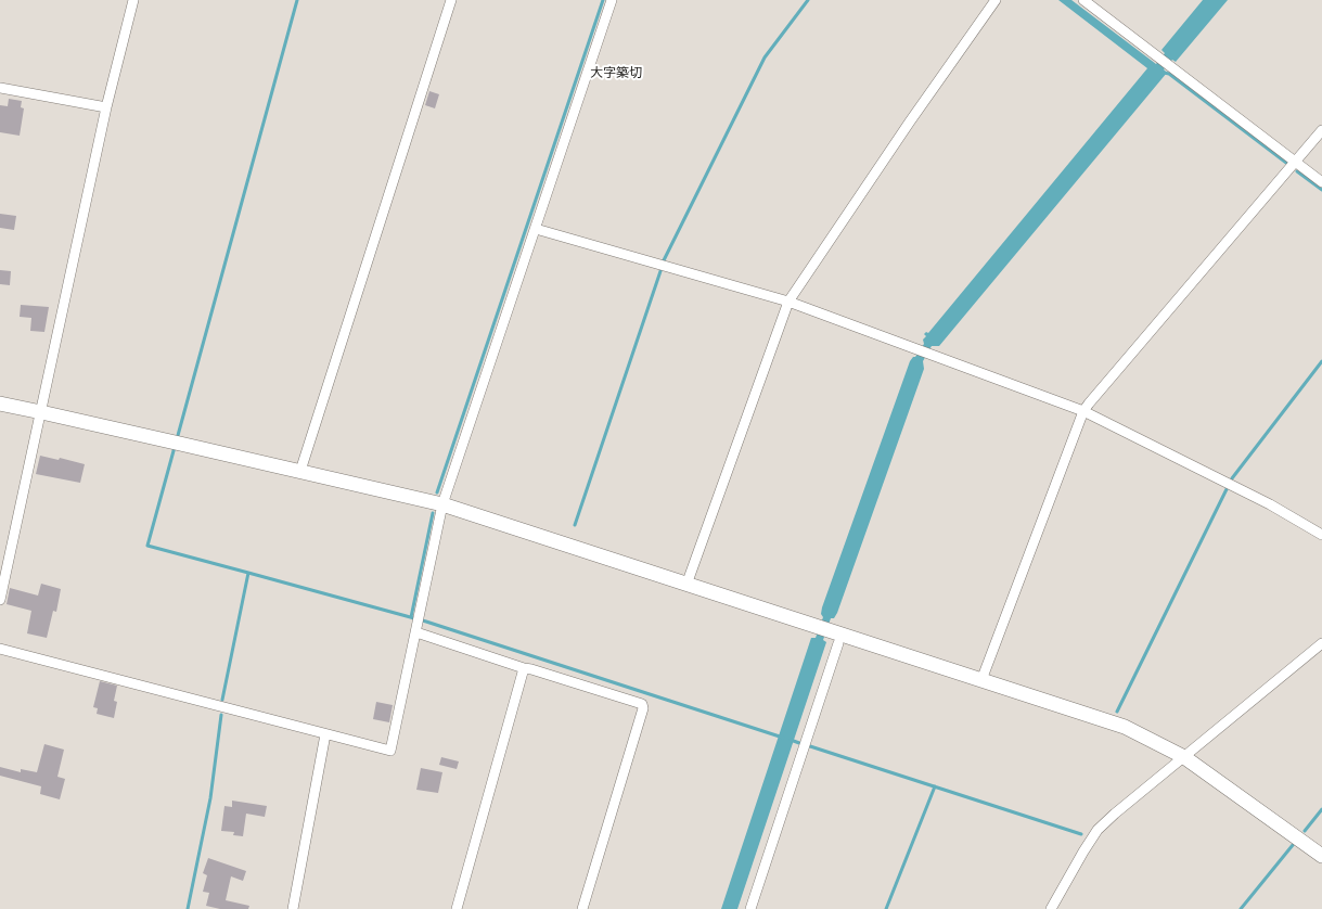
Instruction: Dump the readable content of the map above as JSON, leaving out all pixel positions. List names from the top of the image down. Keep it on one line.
{"districts":["大字築切"]}
